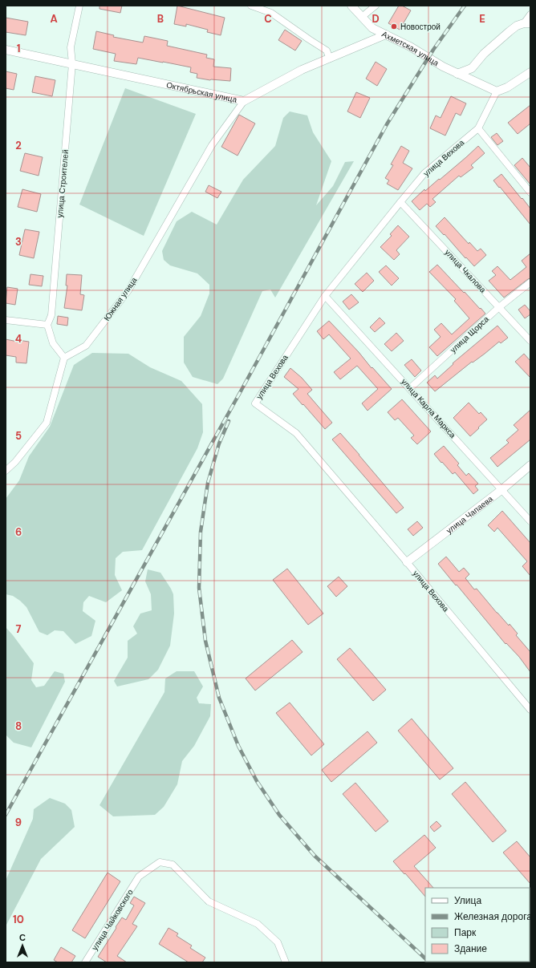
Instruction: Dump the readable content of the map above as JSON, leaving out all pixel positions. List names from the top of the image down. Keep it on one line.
{"streets":{"street":["Ахметская улица","Октябрьская улица","улица Вехова","улица Строителей","улица Чкалова","Южная улица","улица Щорса","улица Карла Маркса","улица Чапаева","улица Чайковского"]},"crossings":[["Ахметская улица","Октябрьская улица"],["Ахметская улица","улица Вехова"],["Октябрьская улица","улица Строителей"],["Октябрьская улица","Южная улица"],["улица Вехова","улица Чкалова"],["улица Вехова","улица Карла Маркса"],["улица Вехова","улица Чапаева"],["улица Чкалова","улица Щорса"],["улица Щорса","улица Карла Маркса"],["улица Карла Маркса","улица Чапаева"]],"places":["Новострой"],"legend":["Улица","Железная дорога","Парк","Здание"],"north":"top","grid":{"columns":["A","B","C","D","E"],"rows":["1","2","3","4","5","6","7","8","9","10"]}}
